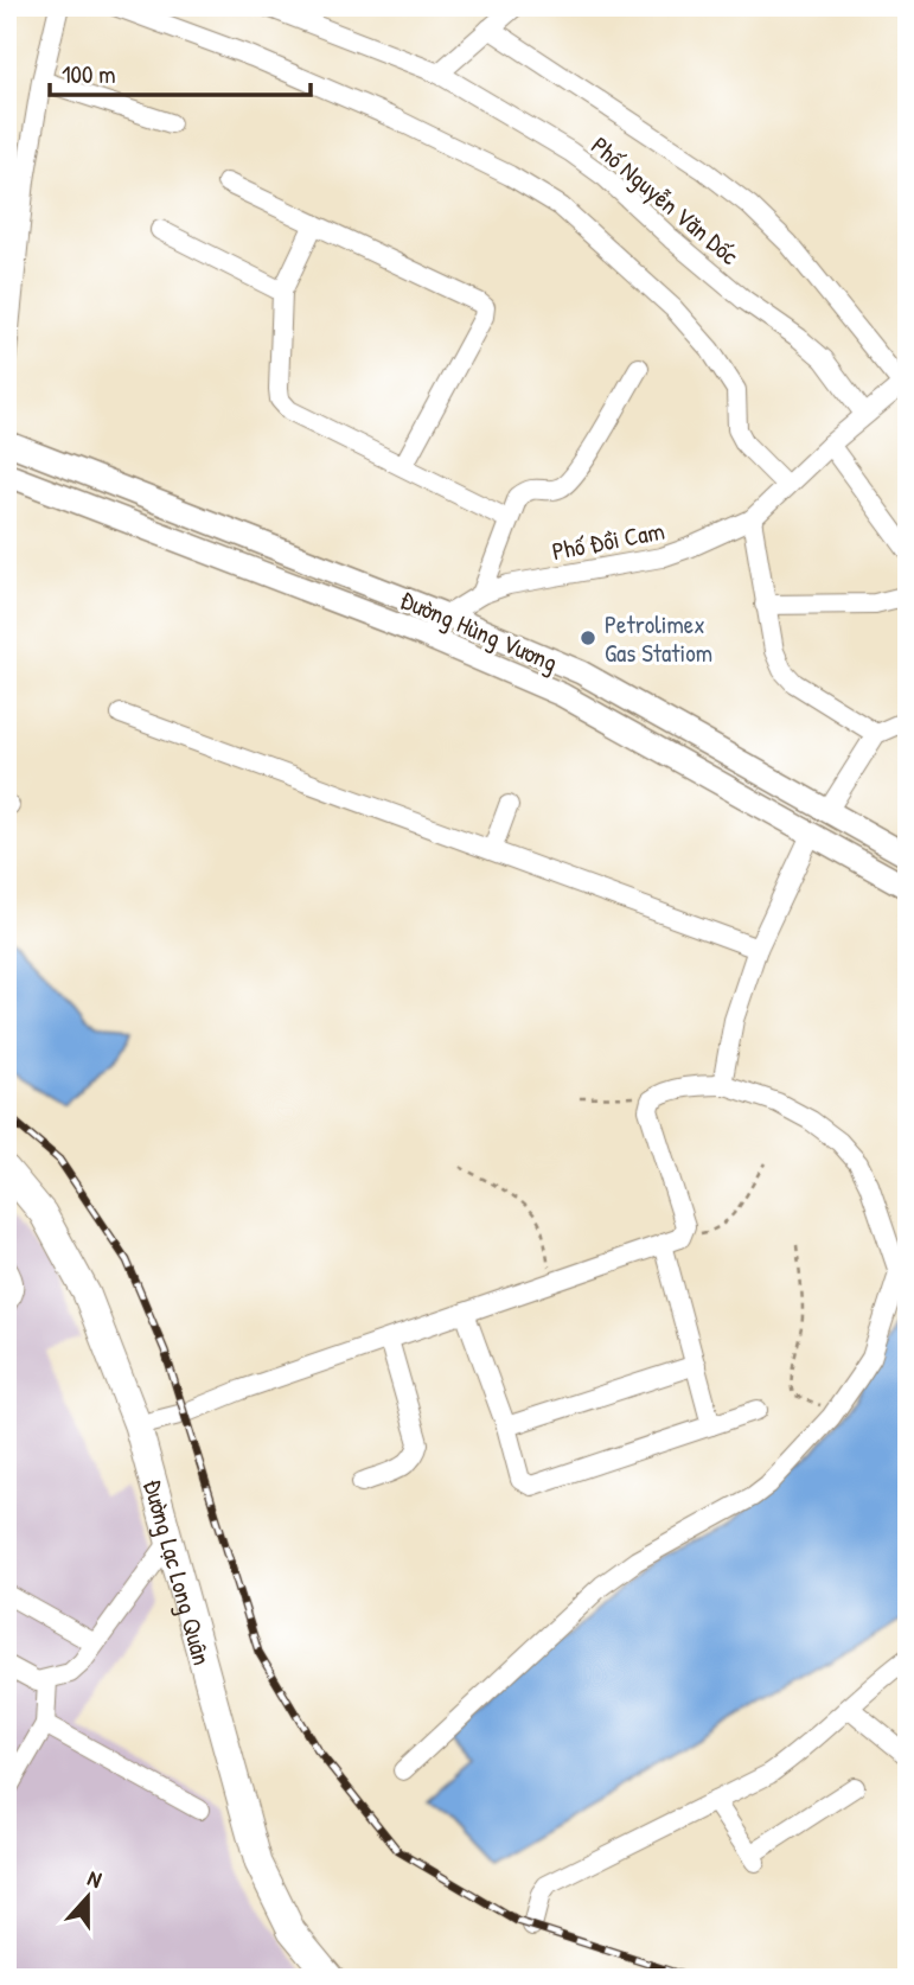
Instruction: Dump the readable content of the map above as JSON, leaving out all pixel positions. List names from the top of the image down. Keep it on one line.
{"streets":{"highway":["Đường Lạc Long Quân"],"main road":["Đường Hùng Vương"],"street":["Phố Nguyễn Văn Dốc","Phố Đồi Cam"]},"crossings":[["Phố Nguyễn Văn Dốc","Phố Đồi Cam"],["Phố Đồi Cam","Đường Hùng Vương"]],"places":["Petrolimex Gas Statiom"],"scale_bar":"100 m","north":"top"}
